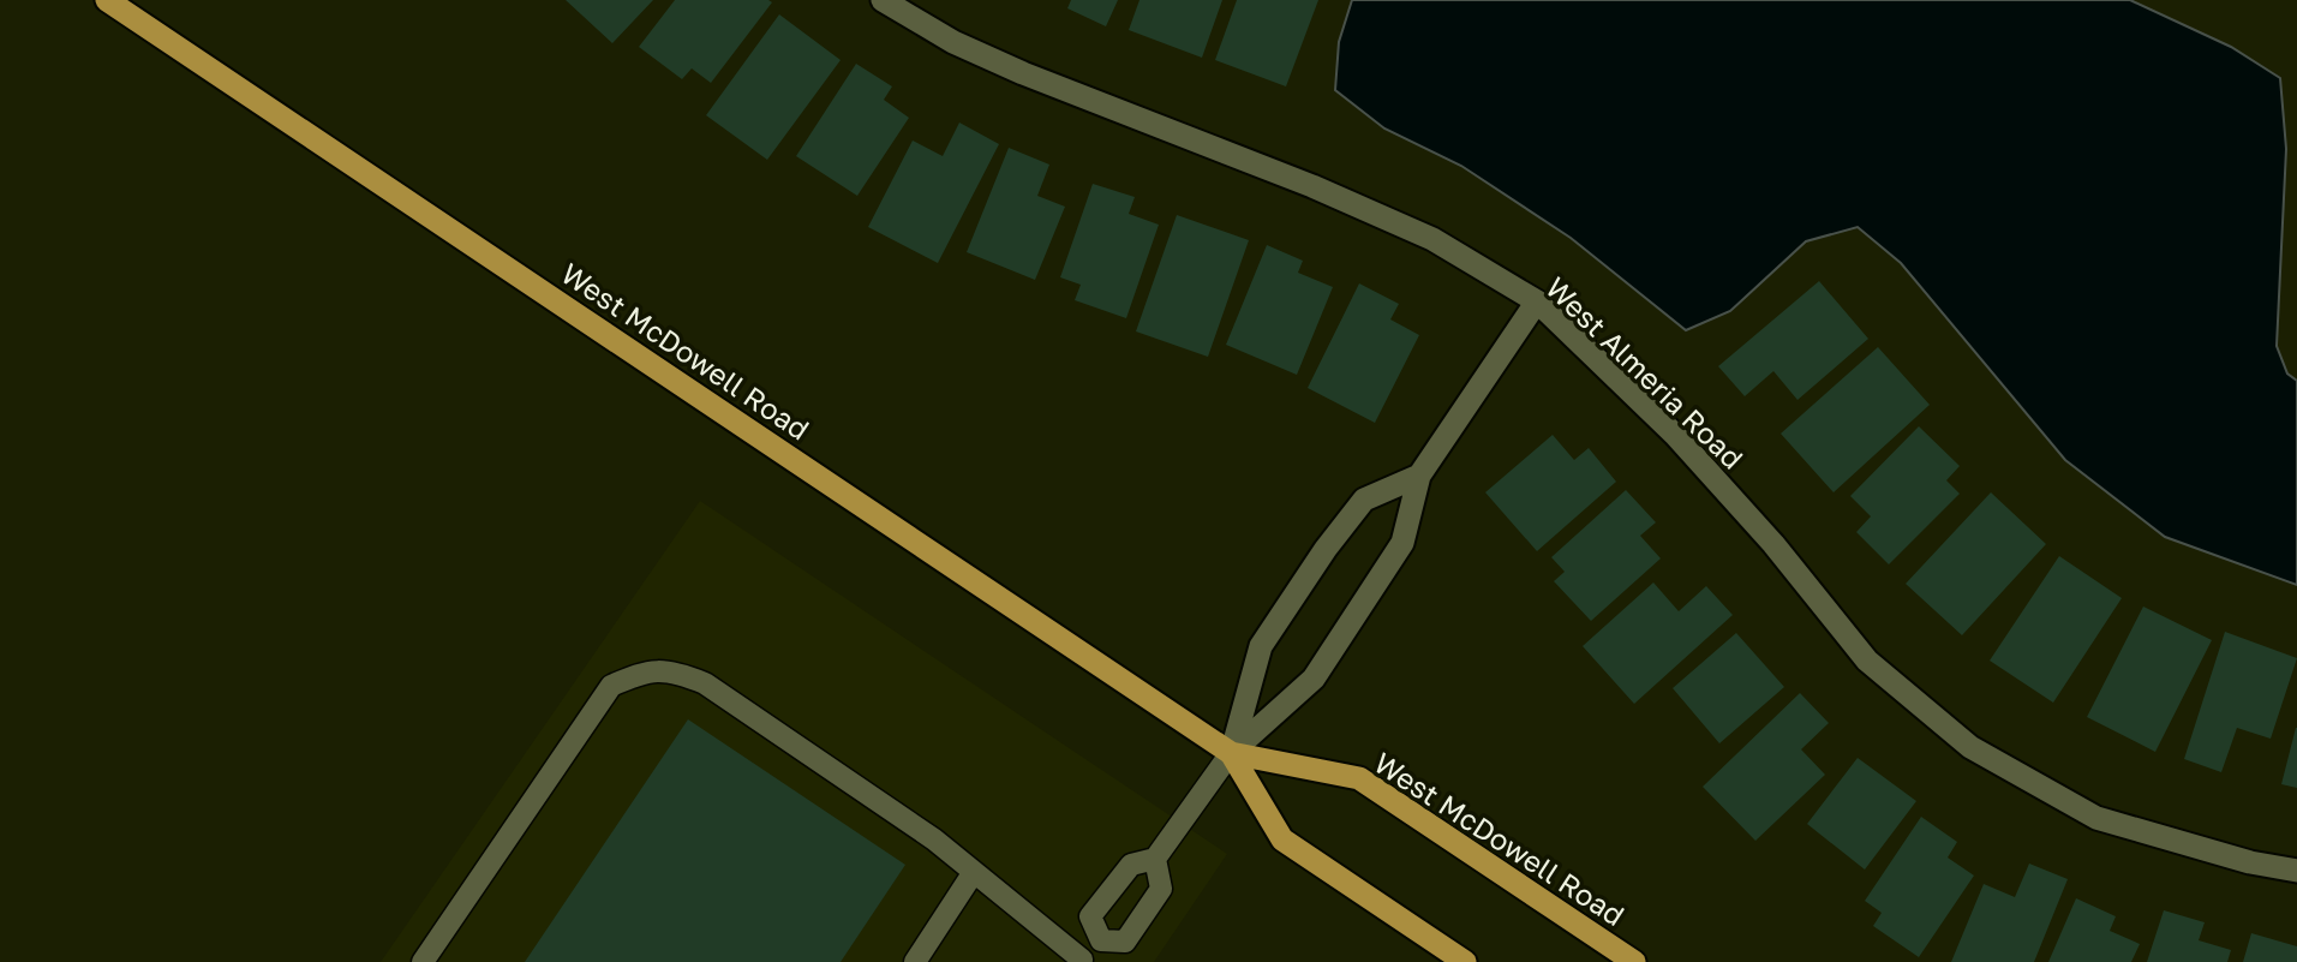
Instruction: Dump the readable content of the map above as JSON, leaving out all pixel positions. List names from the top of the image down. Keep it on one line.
{"streets":{"main road":["West McDowell Road"],"street":["West Almeria Road"]}}
